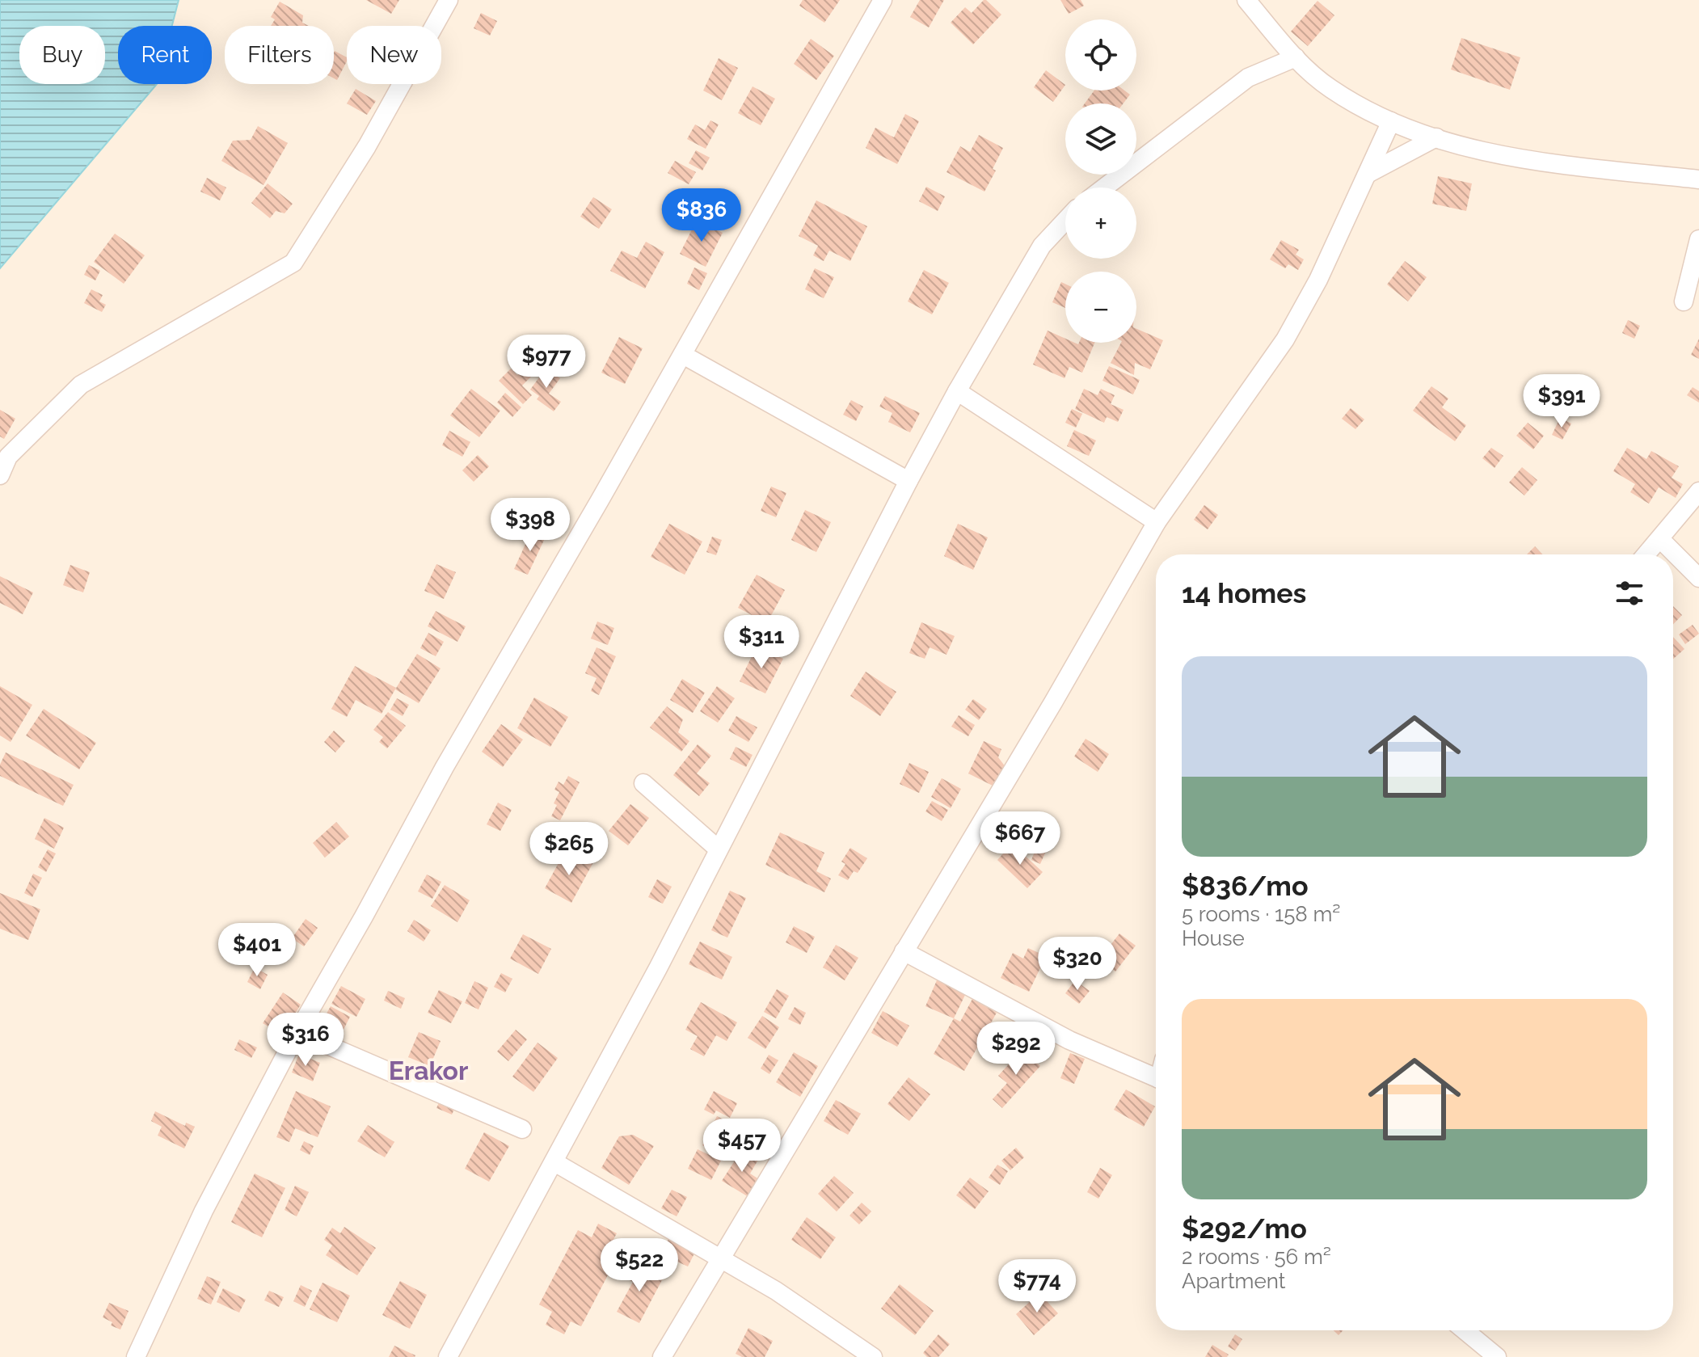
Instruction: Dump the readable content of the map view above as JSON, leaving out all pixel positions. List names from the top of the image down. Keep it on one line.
{"districts":["Erakor"],"page":{"map_buttons":["+","−"],"chip":["Buy","Rent","Filters","New"],"price":["$836","$977","$391","$398","$311","$667","$265","$401","$320","$316","$292","$457","$522","$774"],"heading":"14 homes","list":[{"name":"$836/mo","note":"5 rooms · 158 m² · House"},{"name":"$292/mo","note":"2 rooms · 56 m² · Apartment"}]}}
